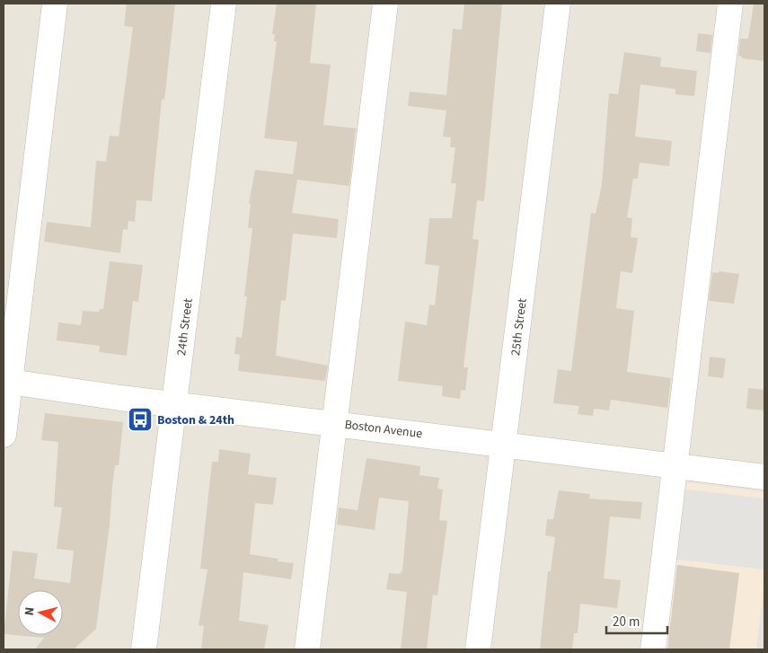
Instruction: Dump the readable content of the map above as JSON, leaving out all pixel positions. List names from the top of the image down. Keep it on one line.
{"streets":{"street":["24th Street","25th Street","Boston Avenue"]},"crossings":[["24th Street","Boston Avenue"],["25th Street","Boston Avenue"]],"places":{"bus stop":["Boston & 24th"]},"scale_bar":"20 m","north":"left"}
